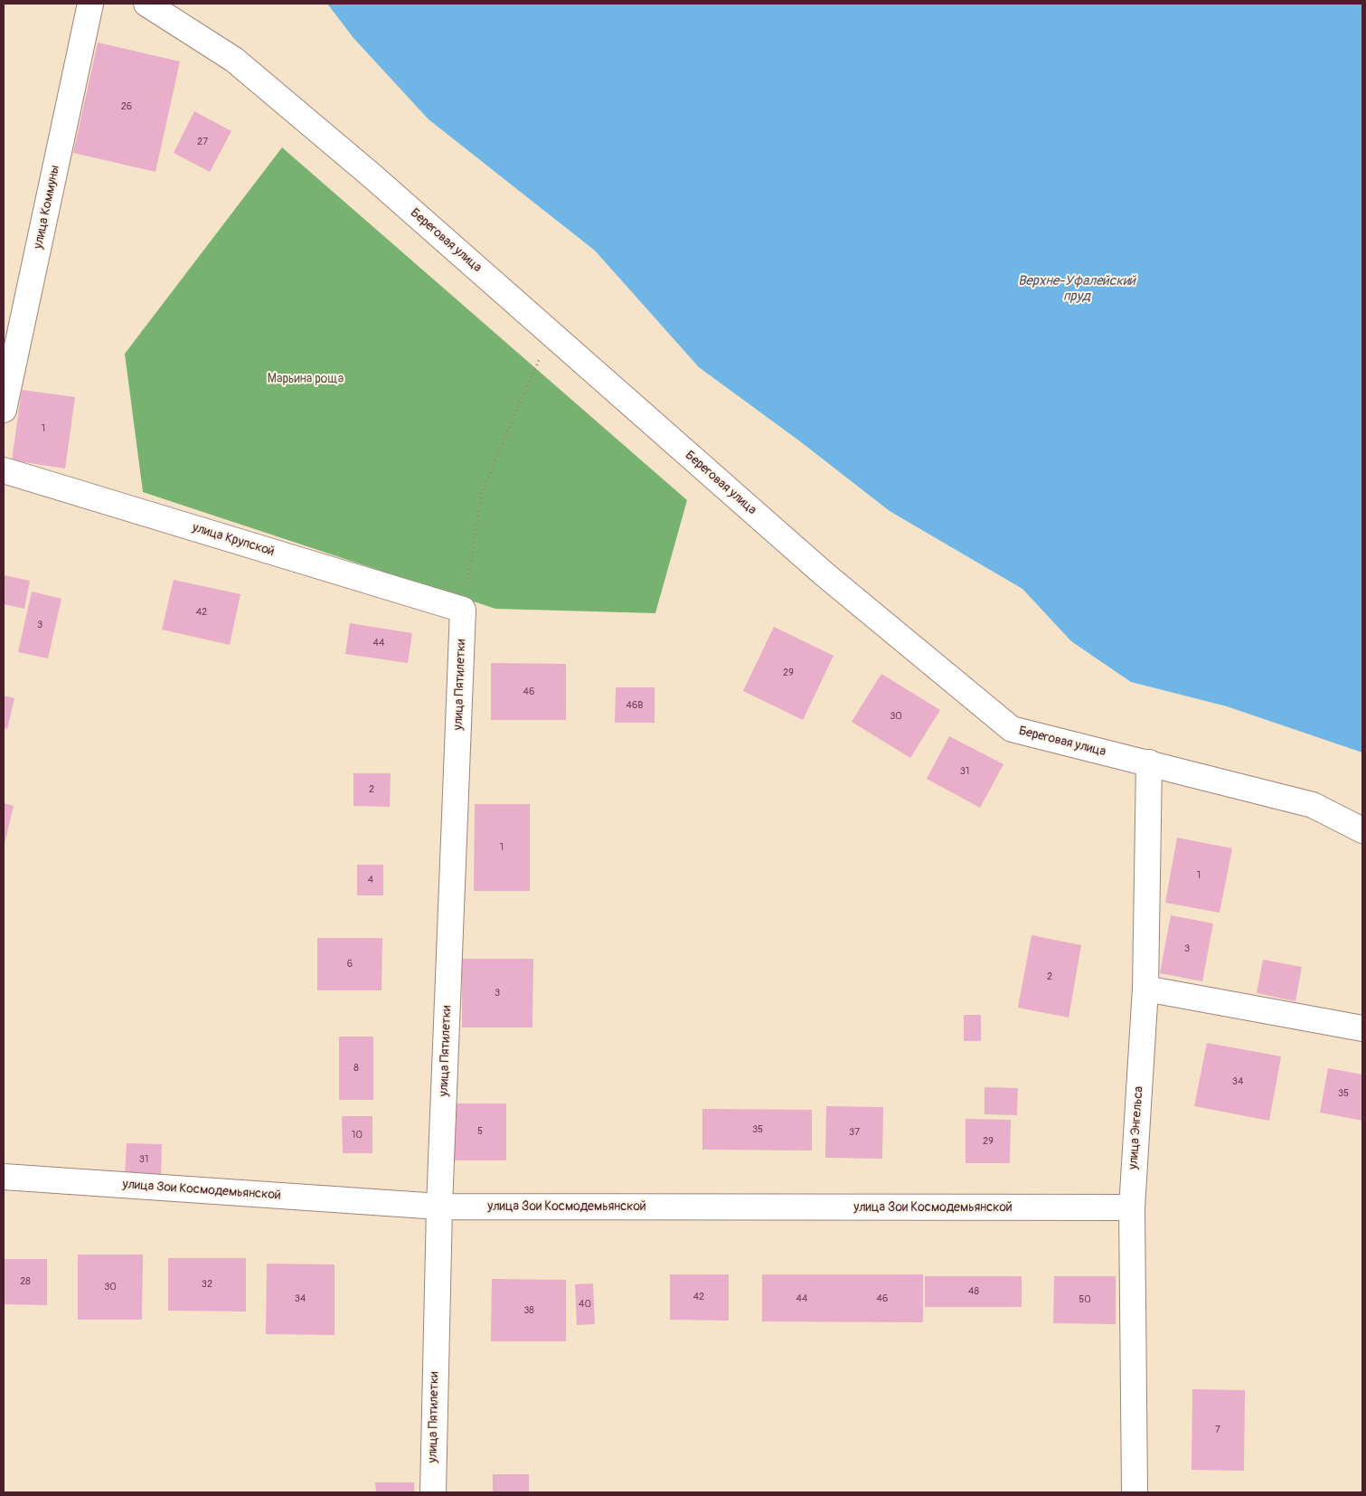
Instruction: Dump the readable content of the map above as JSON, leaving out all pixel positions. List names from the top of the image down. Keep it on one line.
{"streets":{"street":["улица Коммуны","Береговая улица","улица Крупской","улица Пятилетки","улица Энгельса","улица Зои Космодемьянской"]},"crossings":[["Береговая улица","улица Энгельса"],["улица Крупской","улица Пятилетки"],["улица Пятилетки","улица Зои Космодемьянской"],["улица Энгельса","улица Зои Космодемьянской"]],"water":["Верхне-Уфалейский пруд"],"parks":["Марьина роща"],"house_numbers":["26","27","1","42","3","44","29","46","46В","30","31","2","1","1","4","3","6","2","3","8","34","35","35","5","37","10","29","31","28","32","30","48","42","34","44","46","50","40","38","7"]}
